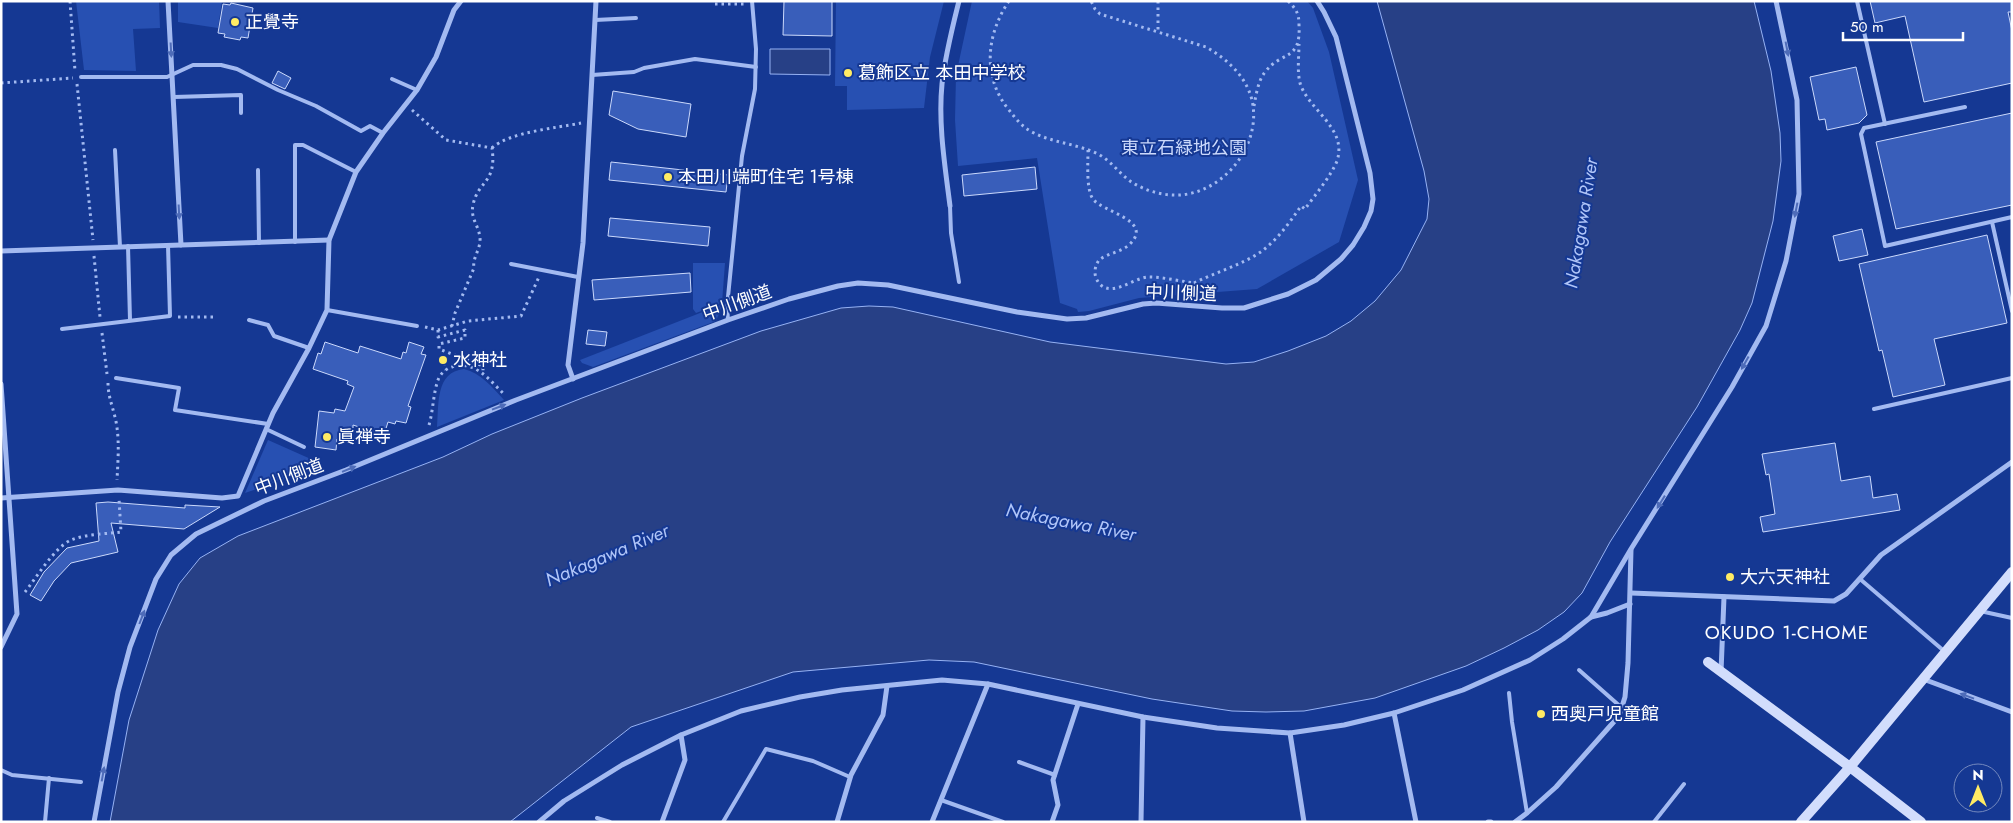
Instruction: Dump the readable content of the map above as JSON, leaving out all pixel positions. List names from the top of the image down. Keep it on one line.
{"streets":{"street":["中川側道"]},"districts":["OKUDO 1-CHOME"],"water":["Nakagawa River"],"parks":["東立石緑地公園"],"places":["正覺寺","葛飾区立 本田中学校","本田川端町住宅 1号棟","水神社","眞禅寺","大六天神社","西奥戸児童館"],"scale_bar":"50 m","north":"top"}
